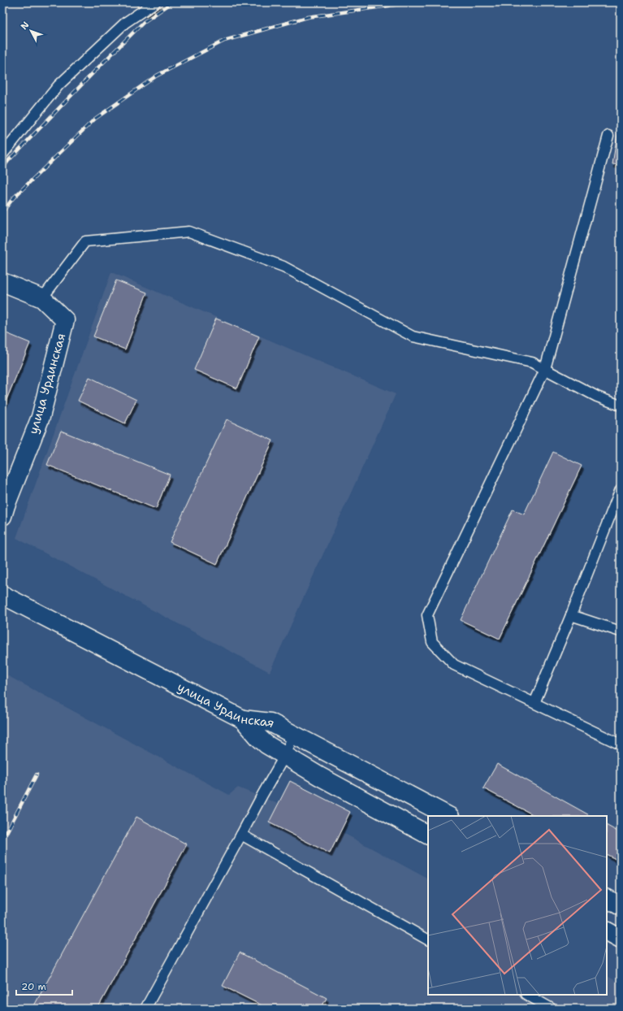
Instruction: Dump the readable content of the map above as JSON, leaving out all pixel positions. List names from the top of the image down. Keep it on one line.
{"streets":{"street":["улица Урдинская"]},"scale_bar":"20 m","north":"top left"}
